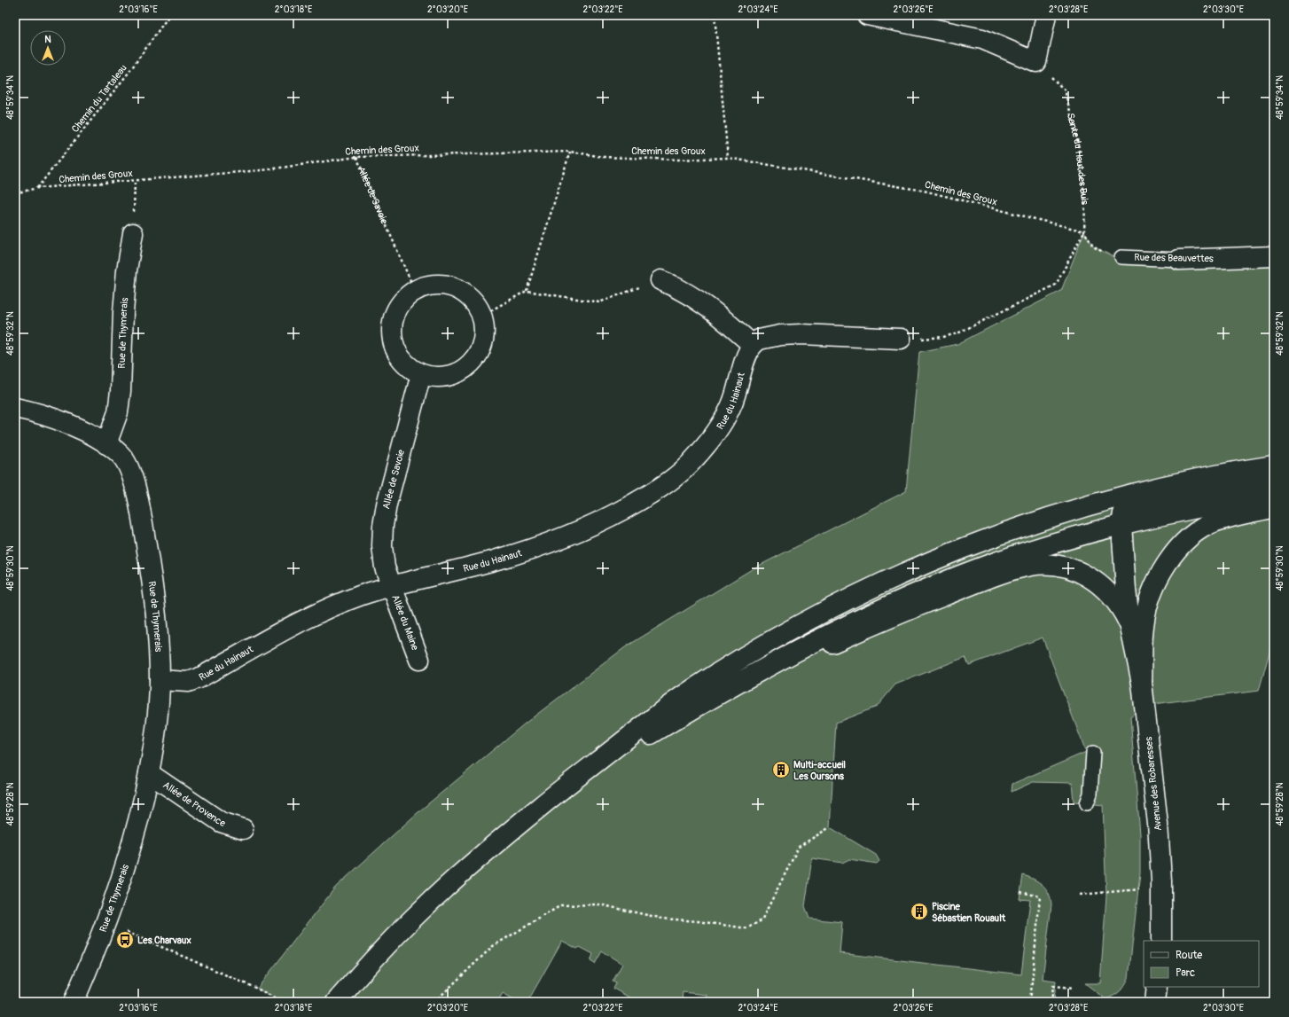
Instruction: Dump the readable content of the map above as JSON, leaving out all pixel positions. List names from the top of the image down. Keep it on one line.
{"streets":{"street":["Allée de Savoie","Rue des Beauvettes","Rue de Thymerais","Rue du Hainaut","Allée du Maine","Avenue des Robaresses","Allée de Provence"],"path":["Chemin du Tartaleau","Chemin des Groux","Sente du Haut des Buis"]},"crossings":[["Chemin du Tartaleau","Chemin des Groux"],["Chemin des Groux","Sente du Haut des Buis"],["Chemin des Groux","Allée de Savoie"],["Chemin des Groux","Rue des Beauvettes"],["Sente du Haut des Buis","Rue des Beauvettes"],["Allée de Savoie","Rue du Hainaut"],["Allée de Savoie","Allée du Maine"],["Rue de Thymerais","Rue du Hainaut"],["Rue de Thymerais","Allée de Provence"],["Rue du Hainaut","Allée du Maine"]],"places":{"building":["Multi-accueil Les Oursons","Piscine Sébastien Rouault"],"bus stop":["Les Charvaux"]},"legend":["Route","Parc"],"north":"top","coordinates":["2°03'16\"E","2°03'18\"E","2°03'20\"E","2°03'22\"E","2°03'24\"E","2°03'26\"E","2°03'28\"E","2°03'30\"E","48°59'34\"N","48°59'32\"N","48°59'30\"N","48°59'28\"N"]}
